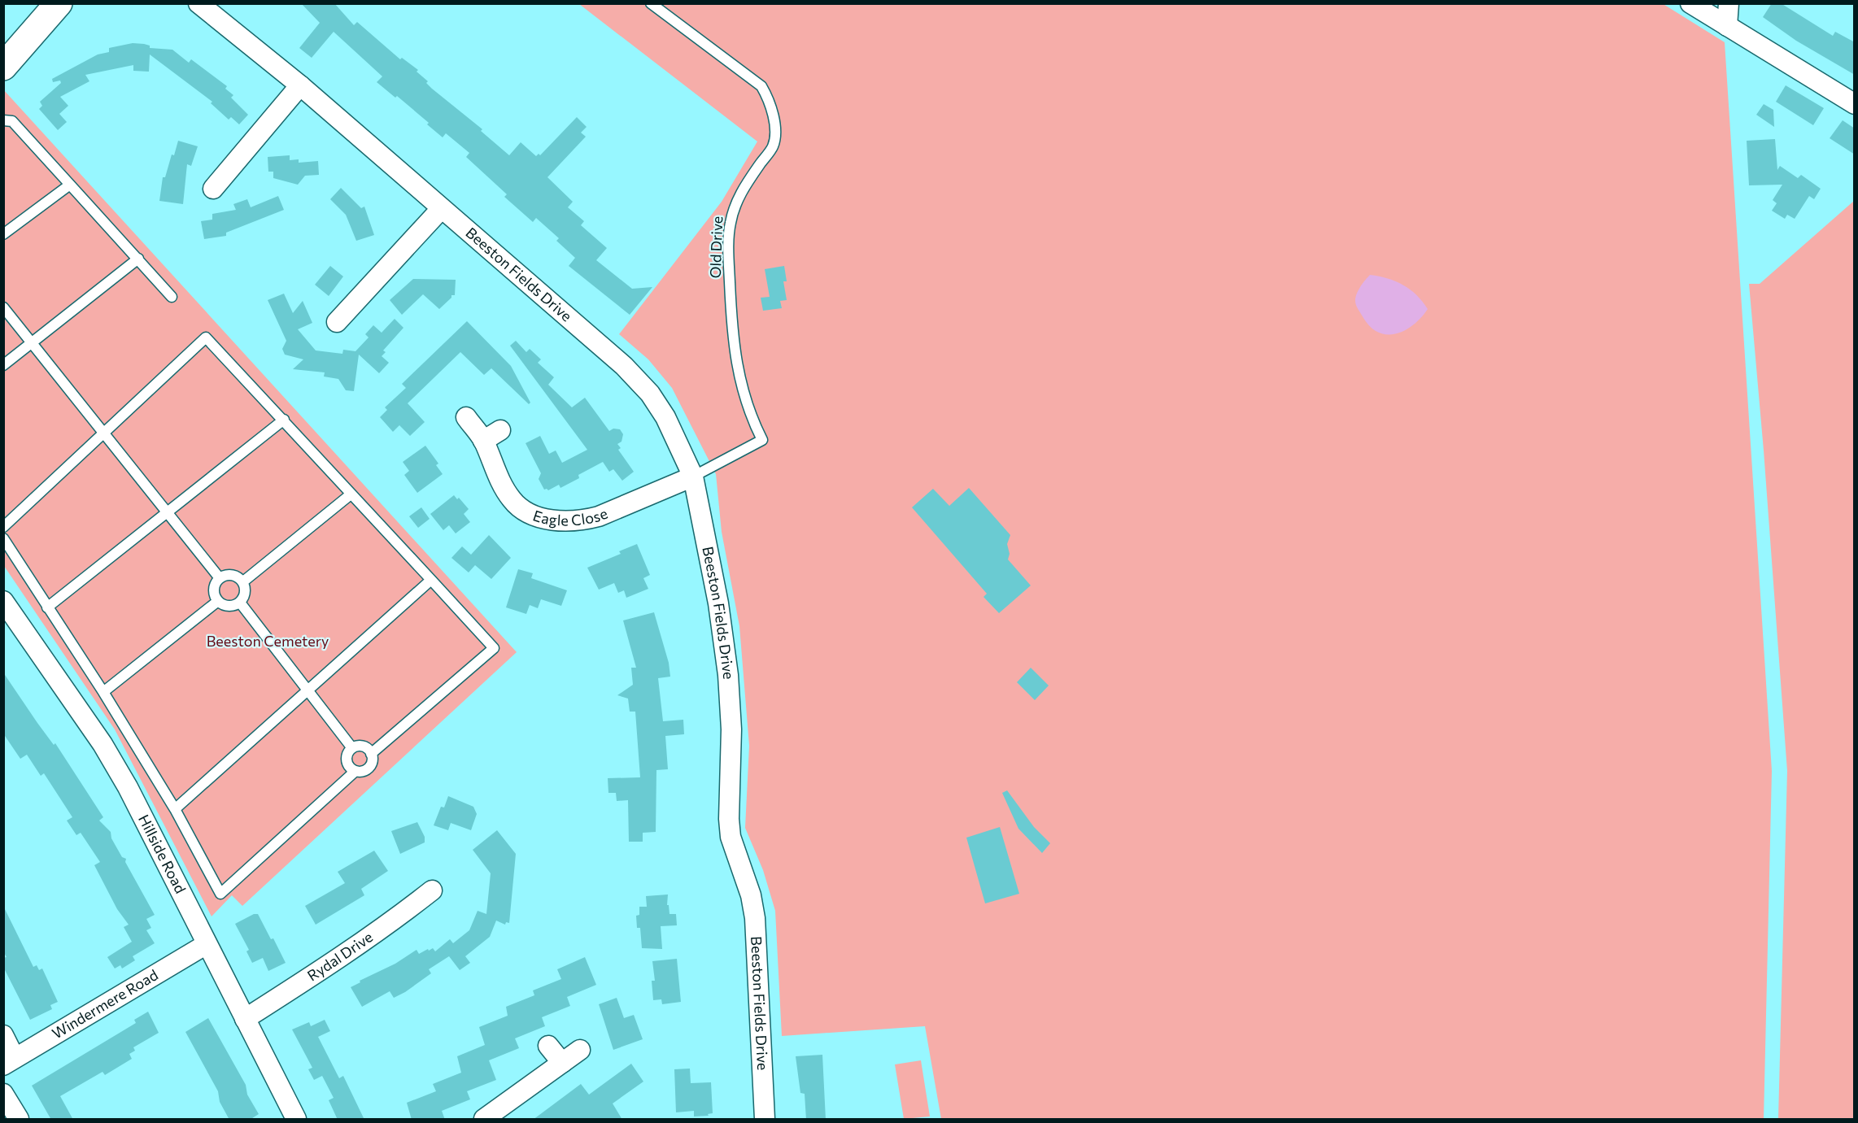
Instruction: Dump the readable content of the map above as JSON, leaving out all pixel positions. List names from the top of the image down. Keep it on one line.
{"streets":{"street":["Beeston Fields Drive","Eagle Close","Hillside Road","Rydal Drive","Windermere Road"],"lane":["Old Drive"]},"crossings":[["Old Drive","Beeston Fields Drive"],["Old Drive","Eagle Close"],["Beeston Fields Drive","Eagle Close"],["Hillside Road","Rydal Drive"],["Hillside Road","Windermere Road"]],"parks":["Beeston Cemetery"]}
